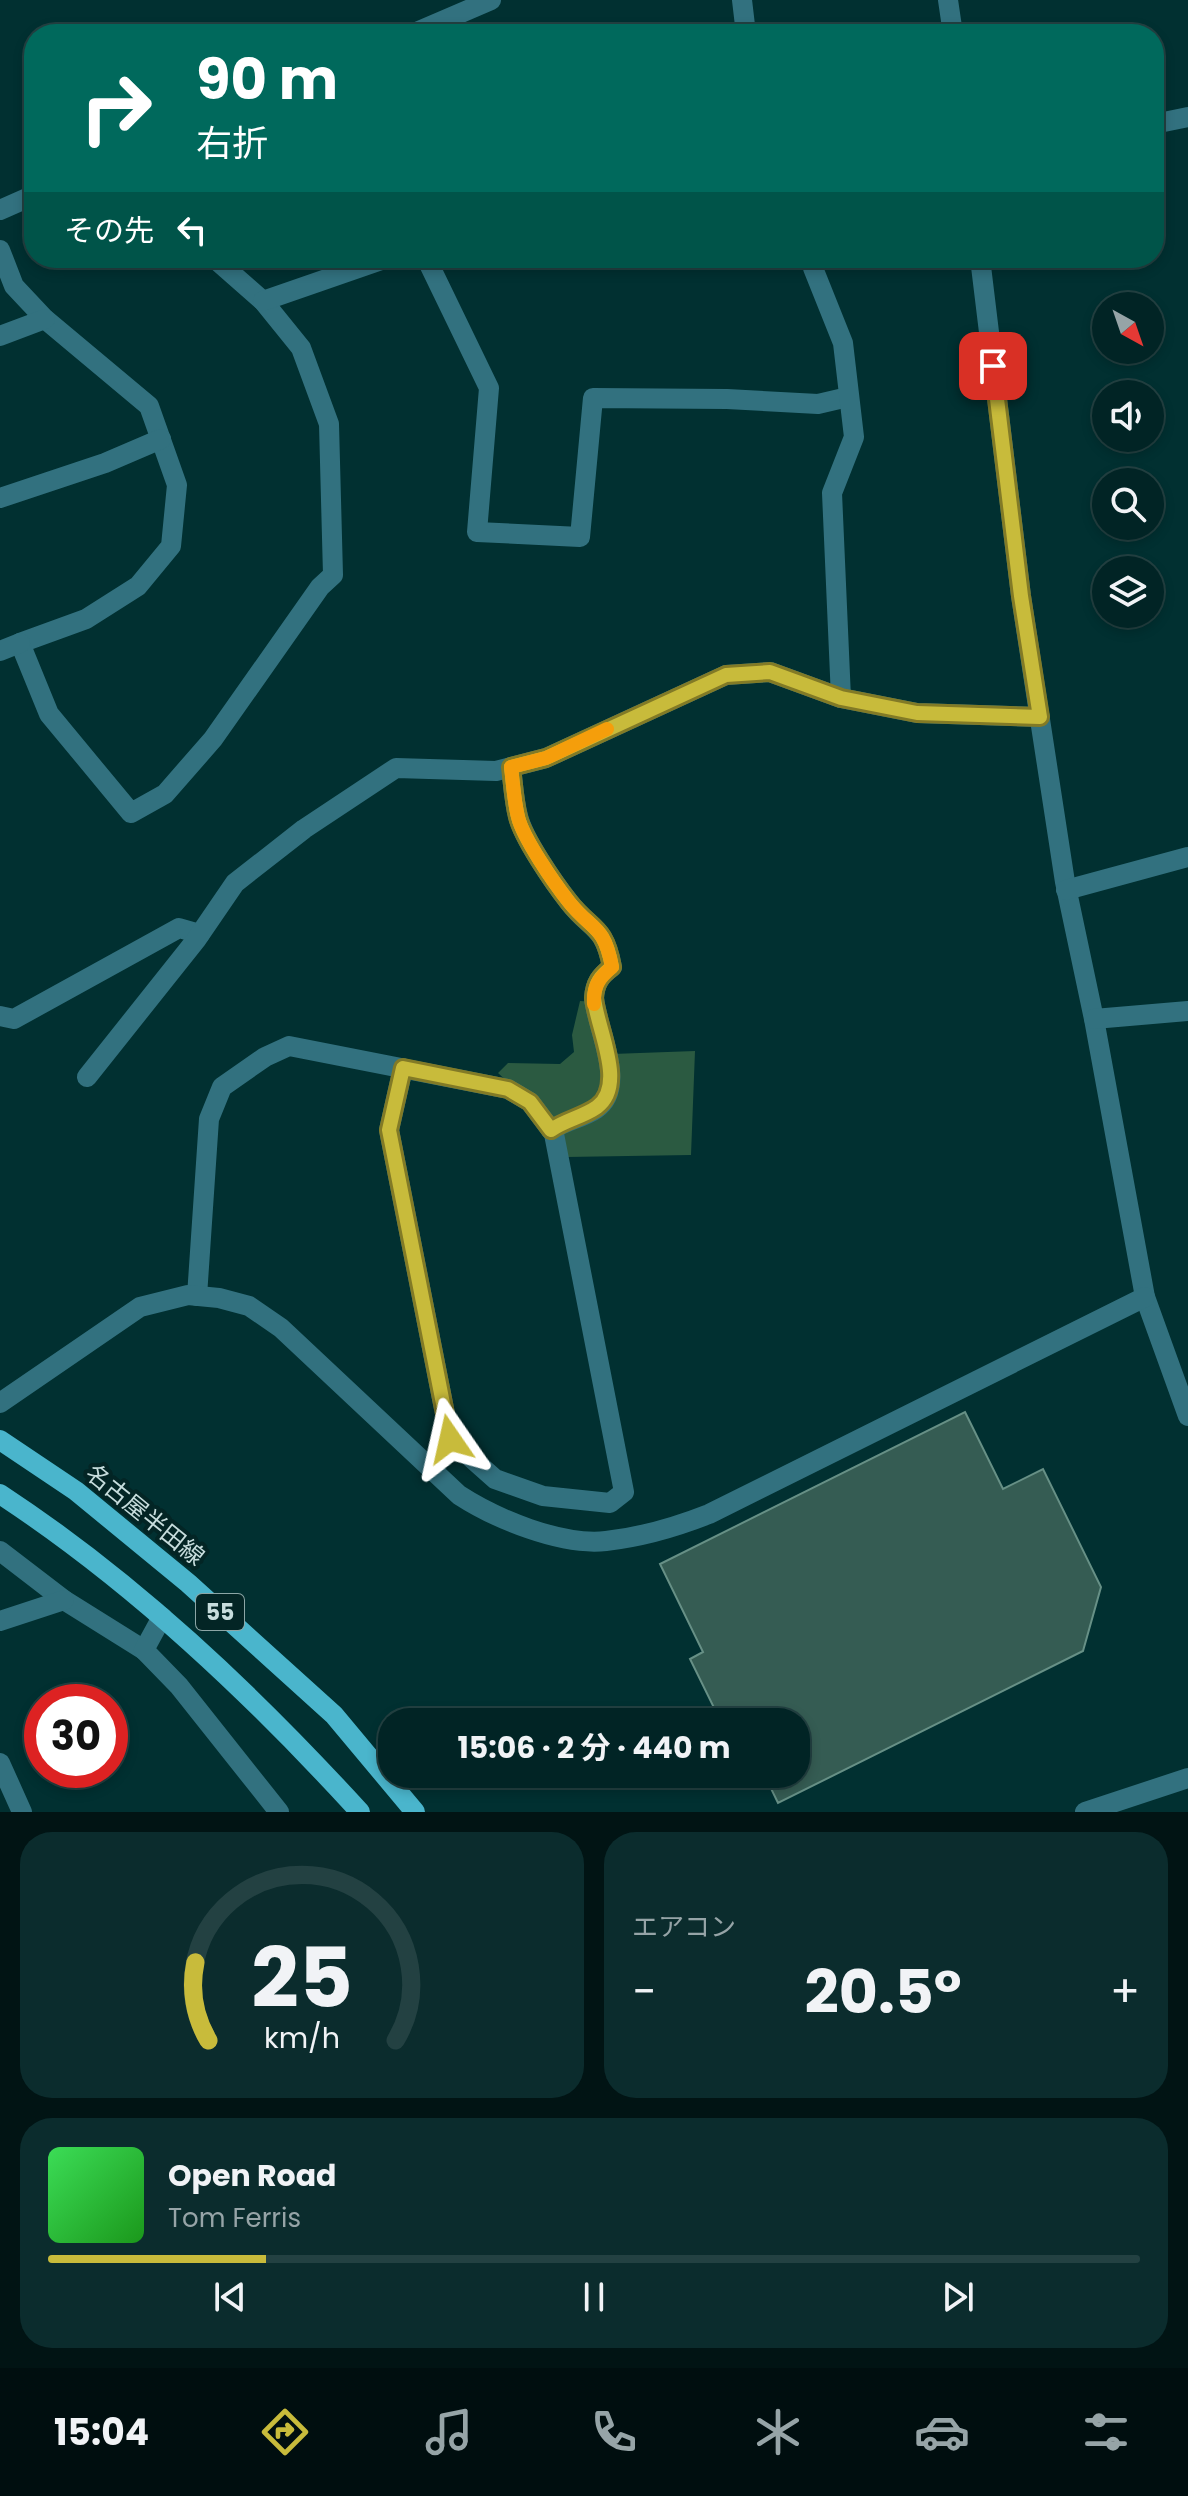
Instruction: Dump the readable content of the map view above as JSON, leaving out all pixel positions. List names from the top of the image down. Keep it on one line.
{"streets":{"main road":["名古屋半田線","55"]},"north":"bottom right","page":{"turn":["90 m","右折"],"then":"その先","limit":"30","trip":"15:06 · 2 分 · 440 m","tile":"エアコン","heat":["−","20.5°","+"],"song":["Open Road","Tom Ferris"],"tabs":"15:04","gauge":["25","km/h"]}}
